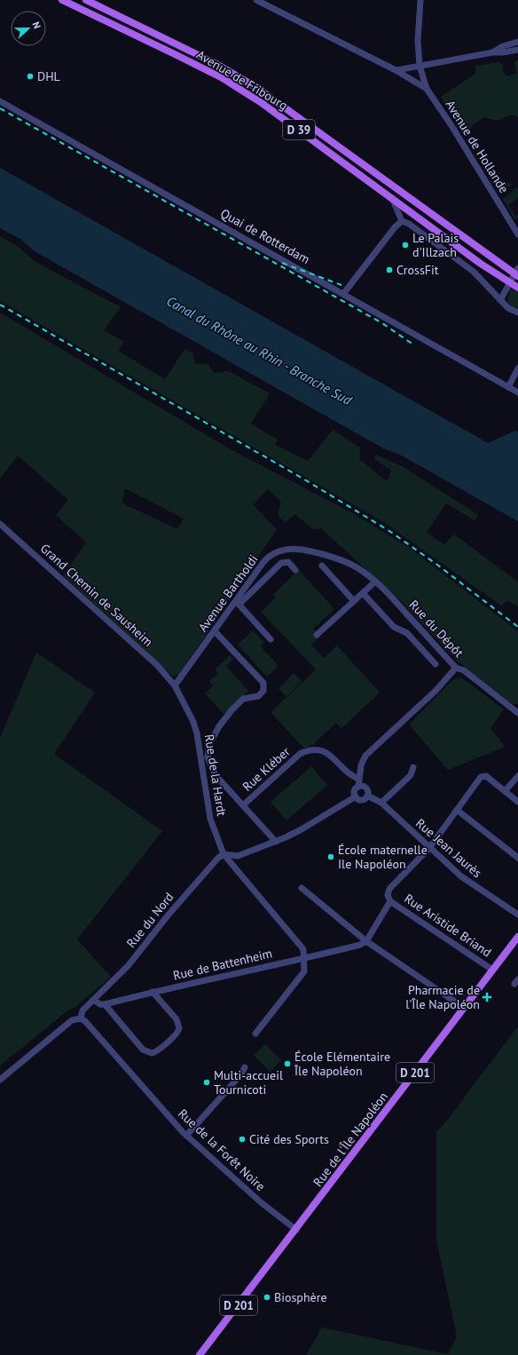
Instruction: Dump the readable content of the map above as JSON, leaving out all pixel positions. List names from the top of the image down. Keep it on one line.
{"streets":{"main road":["Avenue de Fribourg","D 39","D 201","Rue de l'Île Napoléon"],"street":["Avenue de Hollande","Quai de Rotterdam","Avenue Bartholdi","Grand Chemin de Sausheim","Rue du Dépôt","Rue Kléber","Rue de la Hardt","Rue Jean Jaurès","Rue du Nord","Rue Aristide Briand","Rue de Battenheim","Rue de la Forêt Noire"]},"crossings":[["Avenue Bartholdi","Grand Chemin de Sausheim"],["Avenue Bartholdi","Rue du Dépôt"],["Avenue Bartholdi","Rue de la Hardt"],["Grand Chemin de Sausheim","Rue de la Hardt"],["Rue de la Hardt","Rue du Nord"],["Rue de la Hardt","Rue de Battenheim"],["Rue Aristide Briand","Rue de l'Île Napoléon"],["Rue de l'Île Napoléon","Rue de la Forêt Noire"]],"water":["Canal du Rhône au Rhin - Branche Sud"],"places":{"other":["DHL","Le Palais d'Illzach","CrossFit","École maternelle Ile Napoléon","École Elémentaire Île Napoléon","Multi-accueil Tournicoti","Cité des Sports","Biosphère"],"health":["Pharmacie de l'Île Napoléon"]},"north":"right"}
